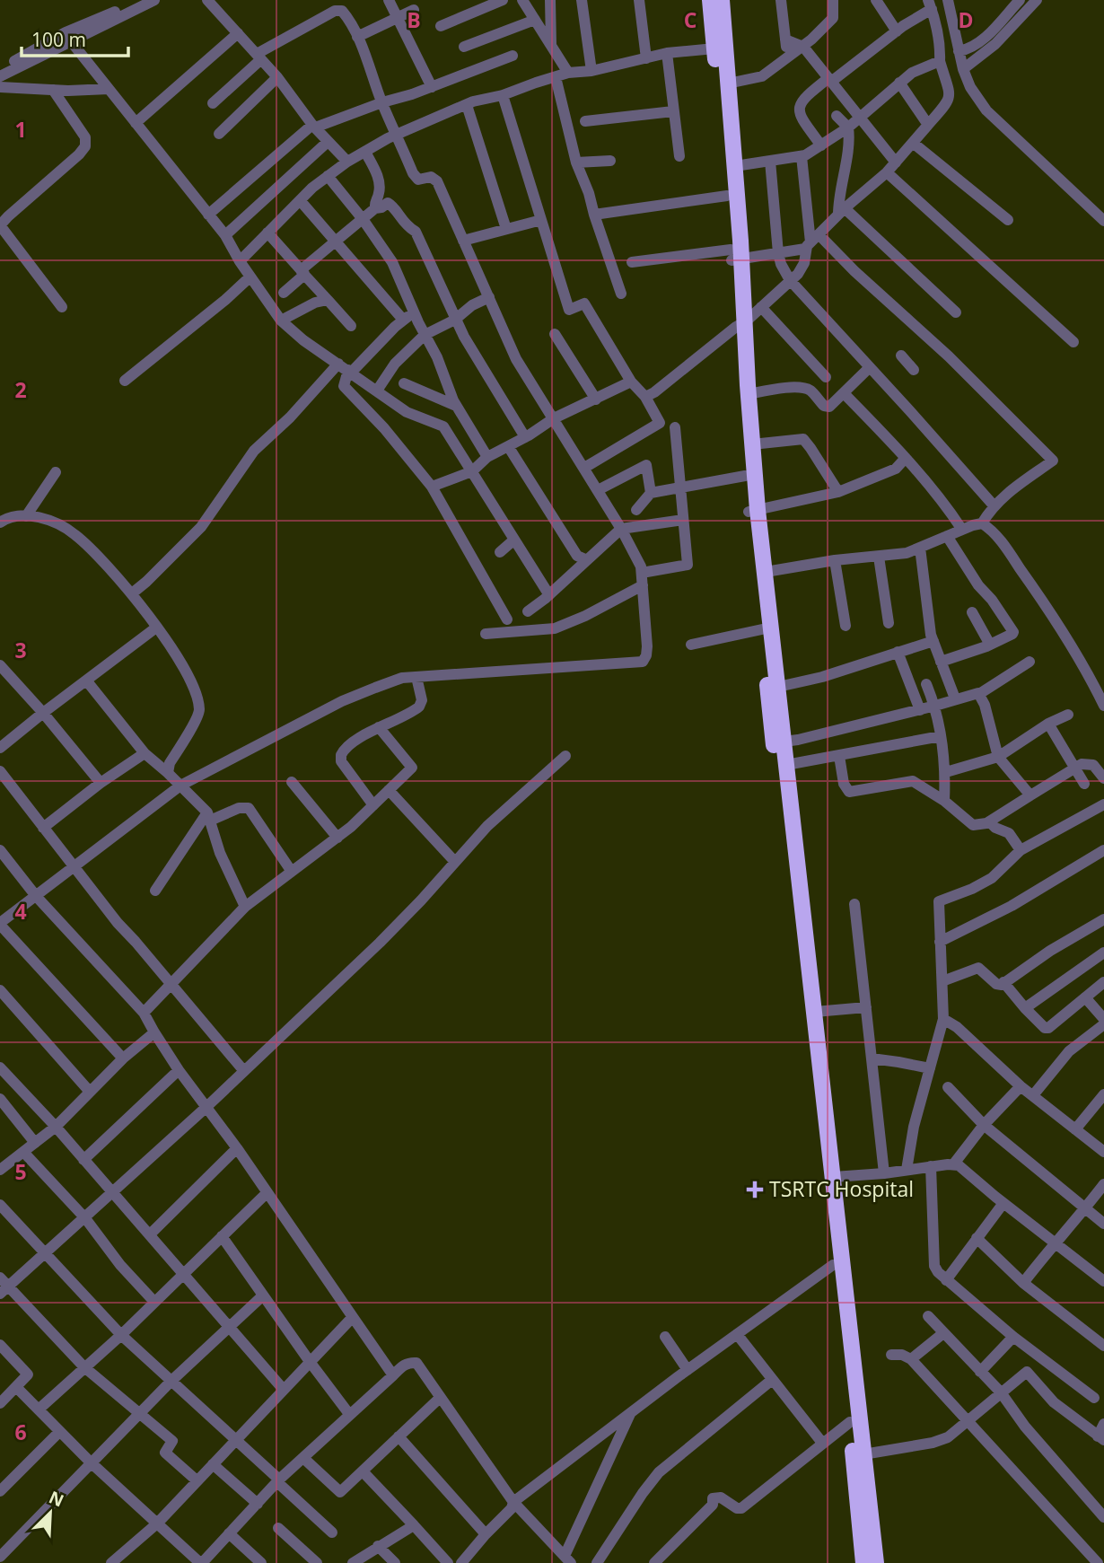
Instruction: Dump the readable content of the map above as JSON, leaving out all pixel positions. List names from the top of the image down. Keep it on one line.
{"places":{"health":["TSRTC Hospital"]},"scale_bar":"100 m","north":"top right","grid":{"columns":["B","C","D"],"rows":["1","2","3","4","5","6"]}}
